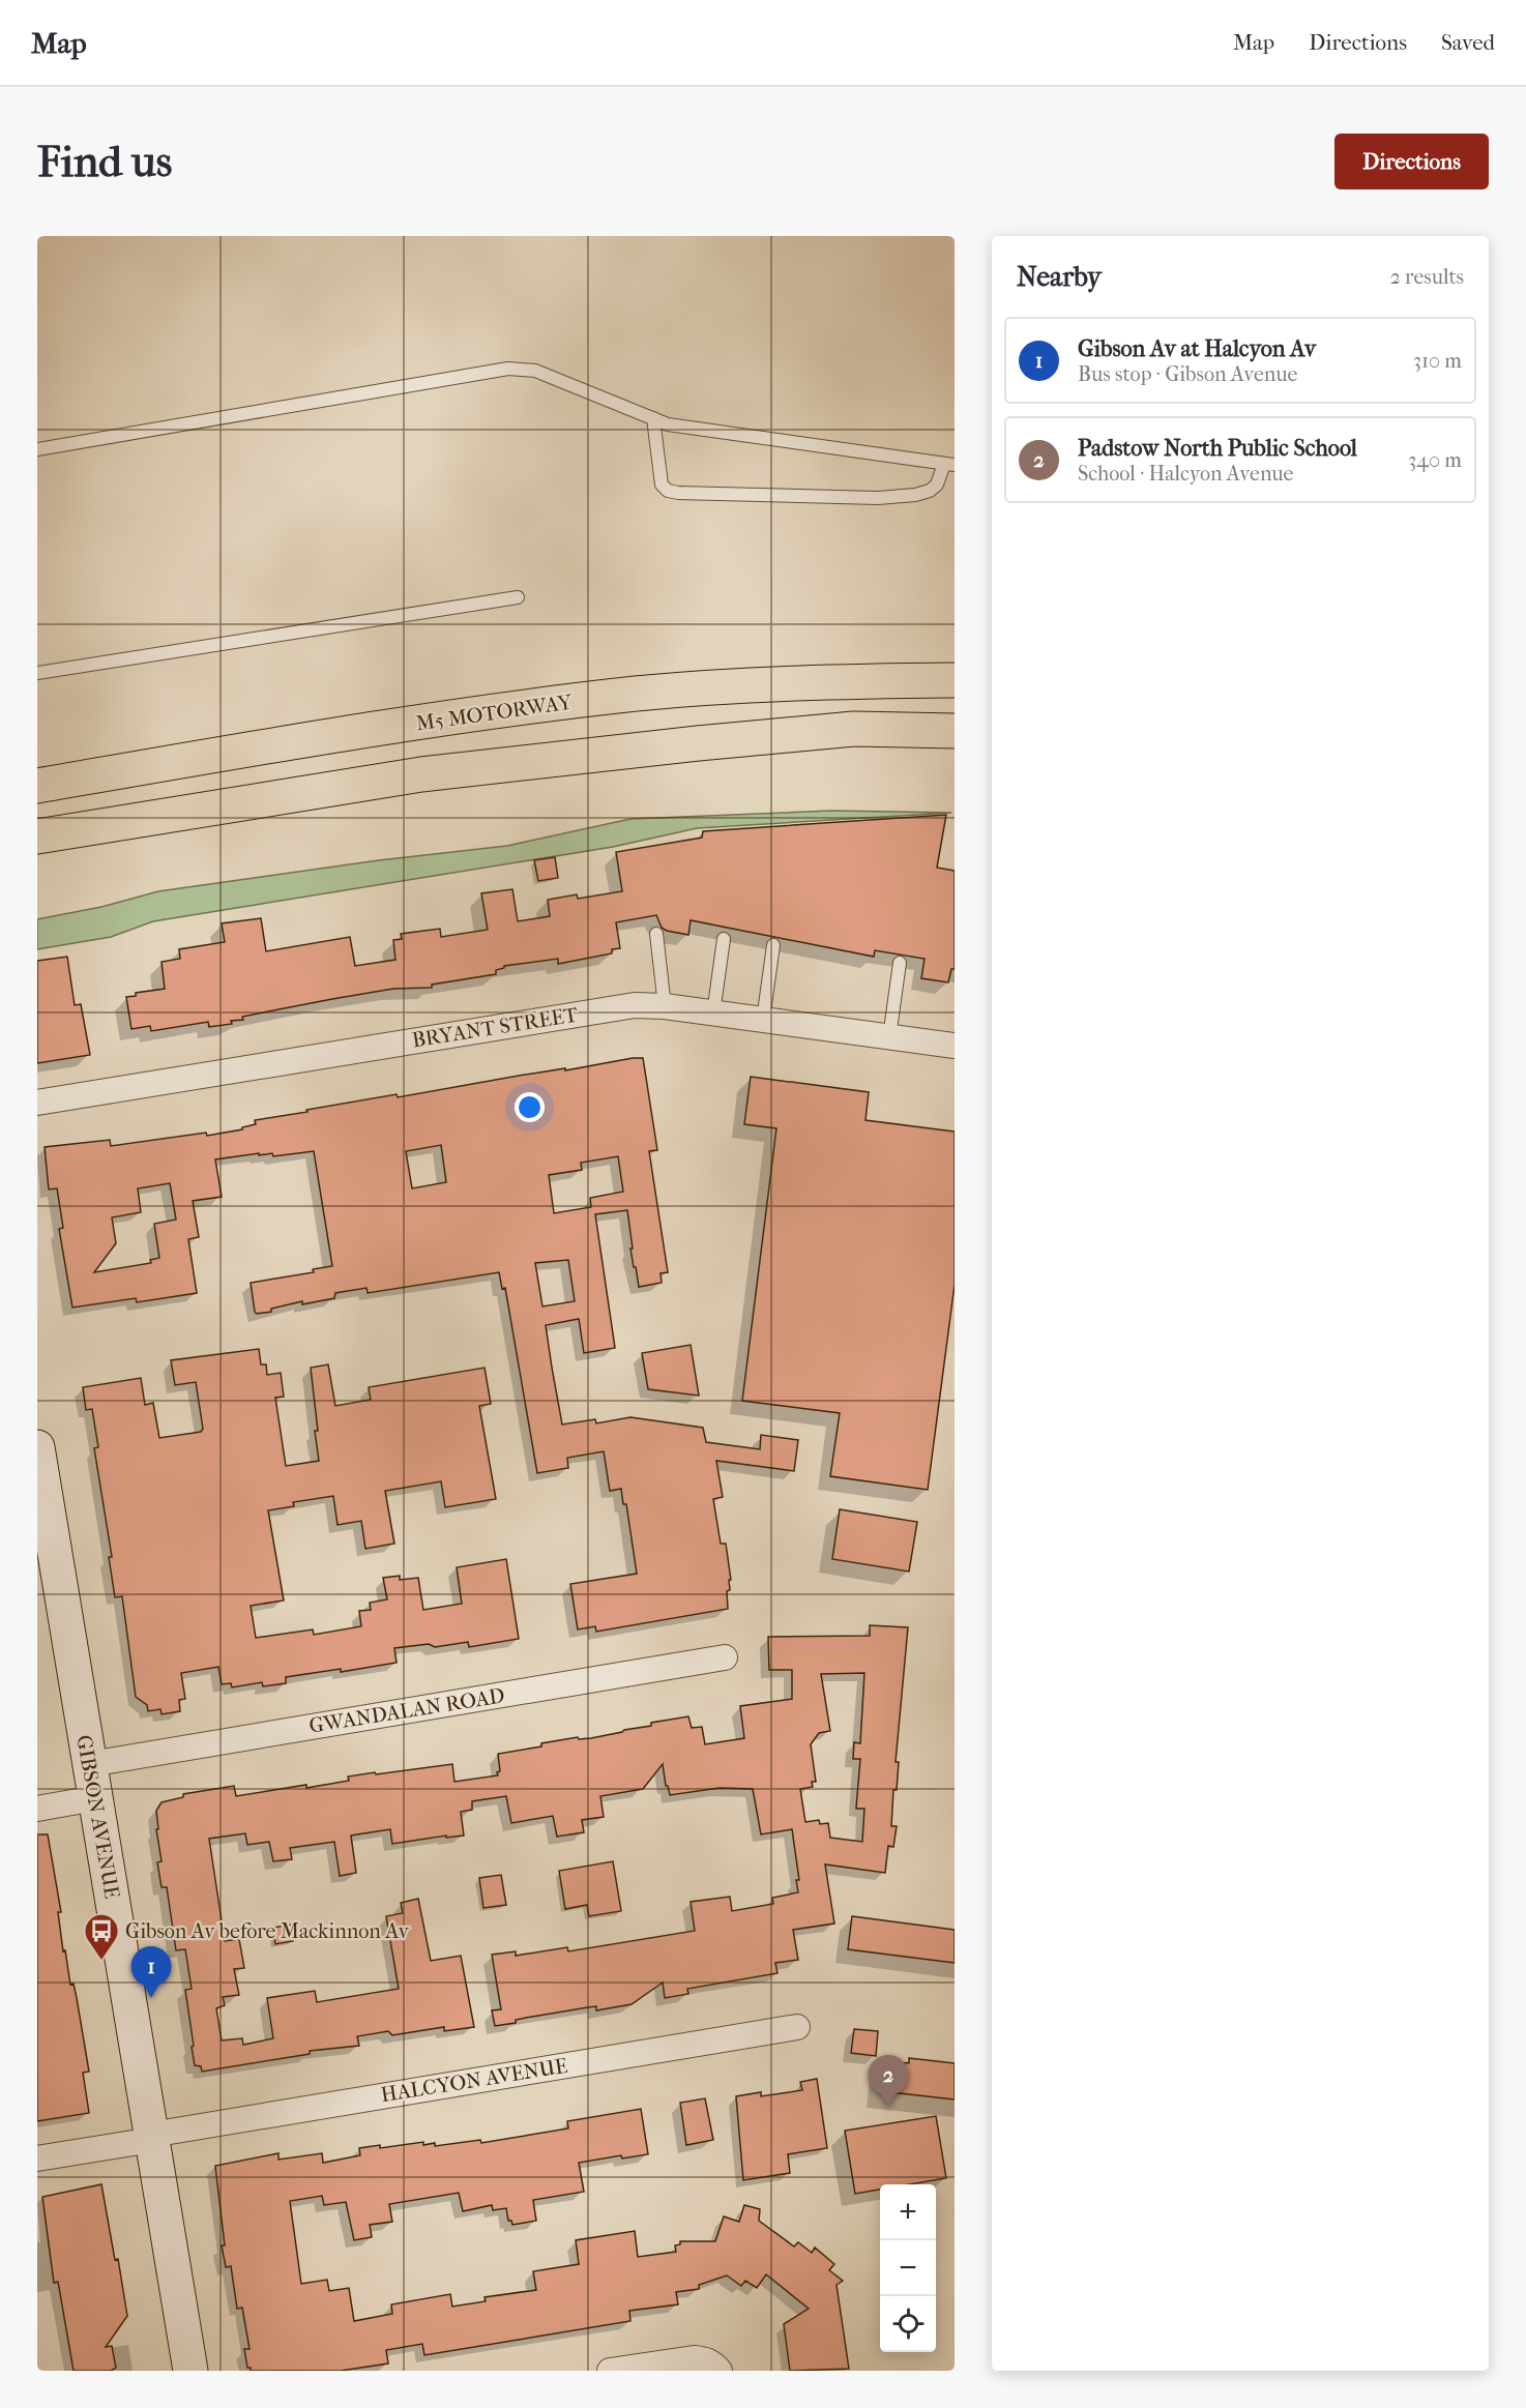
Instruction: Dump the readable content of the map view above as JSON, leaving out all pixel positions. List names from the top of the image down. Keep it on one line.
{"streets":{"highway":["M5 MOTORWAY"],"main road":["GIBSON AVENUE"],"street":["BRYANT STREET","GWANDALAN ROAD","HALCYON AVENUE"]},"crossings":[["GWANDALAN ROAD","GIBSON AVENUE"],["GIBSON AVENUE","HALCYON AVENUE"]],"places":{"bus stop":["Gibson Av before Mackinnon Av"]},"page":{"header":"Map","nav":["Map","Directions","Saved"],"buttons":"Directions","title":"Find us","heading":["Nearby","2 results"],"list":[{"mark":"1","name":"Gibson Av at Halcyon Av","note":"Bus stop · Gibson Avenue","value":"310 m"},{"mark":"2","name":"Padstow North Public School","note":"School · Halcyon Avenue","value":"340 m"}],"pins":["1","2"],"map_buttons":["+","−"]}}
